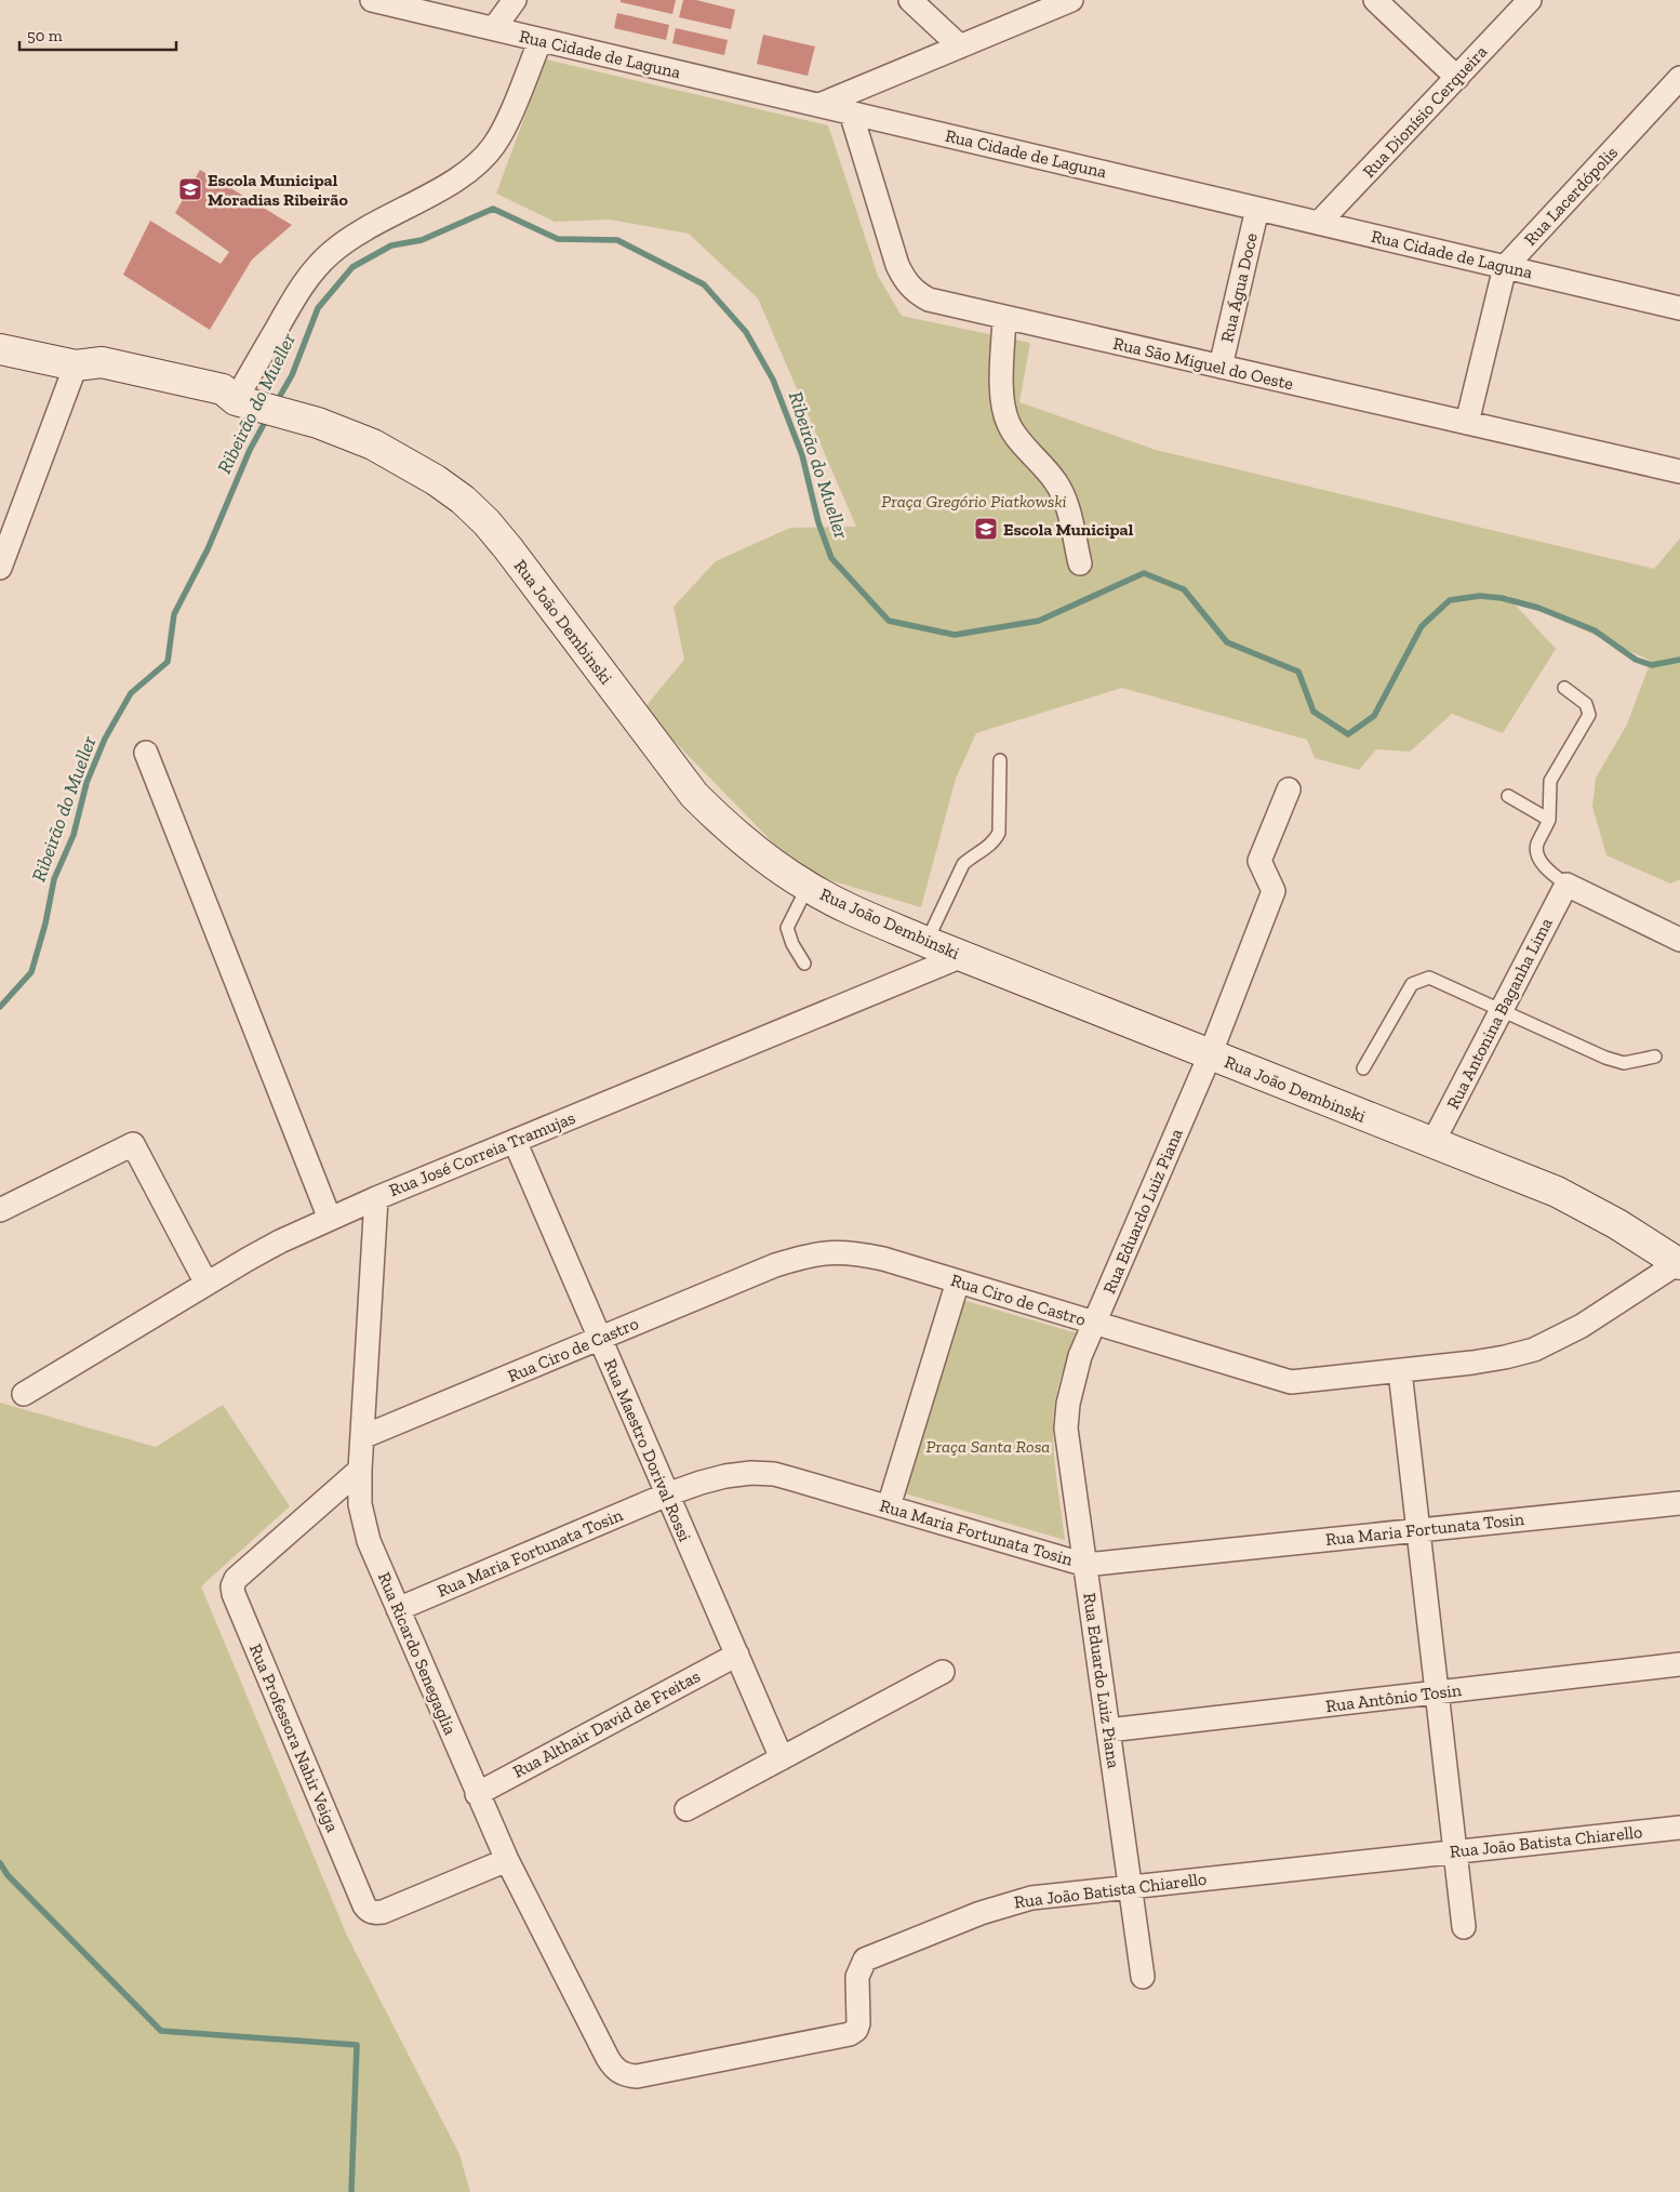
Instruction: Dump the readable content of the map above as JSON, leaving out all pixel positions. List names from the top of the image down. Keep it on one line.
{"streets":{"main road":["Rua João Dembinski"],"street":["Rua Cidade de Laguna","Rua Dionísio Cerqueira","Rua Lacerdópolis","Rua Água Doce","Rua São Miguel do Oeste","Rua Antonina Baganha Lima","Rua José Correia Tramujas","Rua Eduardo Luiz Piana","Rua Ciro de Castro","Rua Maestro Dorival Rossi","Rua Maria Fortunata Tosin","Rua Ricardo Senegaglia","Rua Antônio Tosin","Rua Althair David de Freitas","Rua Professora Nahir Veiga","Rua João Batista Chiarello"]},"crossings":[["Rua Cidade de Laguna","Rua Dionísio Cerqueira"],["Rua Cidade de Laguna","Rua Lacerdópolis"],["Rua Cidade de Laguna","Rua Água Doce"],["Rua Cidade de Laguna","Rua São Miguel do Oeste"],["Rua Lacerdópolis","Rua São Miguel do Oeste"],["Rua Água Doce","Rua São Miguel do Oeste"],["Rua João Dembinski","Rua Antonina Baganha Lima"],["Rua João Dembinski","Rua José Correia Tramujas"],["Rua João Dembinski","Rua Eduardo Luiz Piana"],["Rua João Dembinski","Rua Ciro de Castro"],["Rua José Correia Tramujas","Rua Maestro Dorival Rossi"],["Rua José Correia Tramujas","Rua Ricardo Senegaglia"],["Rua Eduardo Luiz Piana","Rua Ciro de Castro"],["Rua Eduardo Luiz Piana","Rua Maria Fortunata Tosin"],["Rua Eduardo Luiz Piana","Rua Antônio Tosin"],["Rua Eduardo Luiz Piana","Rua João Batista Chiarello"],["Rua Ciro de Castro","Rua Maestro Dorival Rossi"],["Rua Ciro de Castro","Rua Ricardo Senegaglia"],["Rua Maestro Dorival Rossi","Rua Maria Fortunata Tosin"],["Rua Maestro Dorival Rossi","Rua Althair David de Freitas"],["Rua Maria Fortunata Tosin","Rua Ricardo Senegaglia"],["Rua Ricardo Senegaglia","Rua Althair David de Freitas"],["Rua Ricardo Senegaglia","Rua Professora Nahir Veiga"],["Rua Ricardo Senegaglia","Rua João Batista Chiarello"]],"water":["Ribeirão do Mueller"],"parks":["Praça Gregório Piatkowski","Praça Santa Rosa"],"places":{"school or university":["Escola Municipal Moradias Ribeirão","Escola Municipal"]},"scale_bar":"50 m"}
